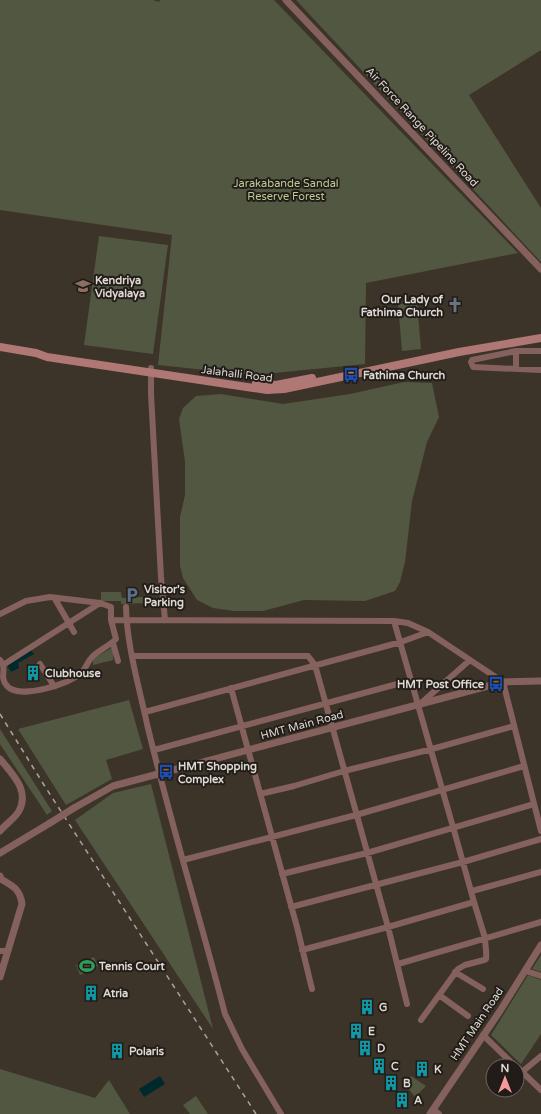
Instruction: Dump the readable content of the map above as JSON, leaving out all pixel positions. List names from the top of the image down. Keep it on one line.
{"streets":{"main road":["Jalahalli Road"],"street":["Air Force Range Pipeline Road","HMT Main Road"]},"parks":["Jarakabande Sandal Reserve Forest"],"places":{"school or university":["Kendriya Vidyalaya"],"church":["Our Lady of Fathima Church"],"bus stop":["Fathima Church","HMT Post Office","HMT Shopping Complex"],"parking":["Visitor's Parking"],"building":["Clubhouse","Atria","G","E","D","Polaris","C","K","B","A"],"sports":["Tennis Court"]},"north":"top"}
